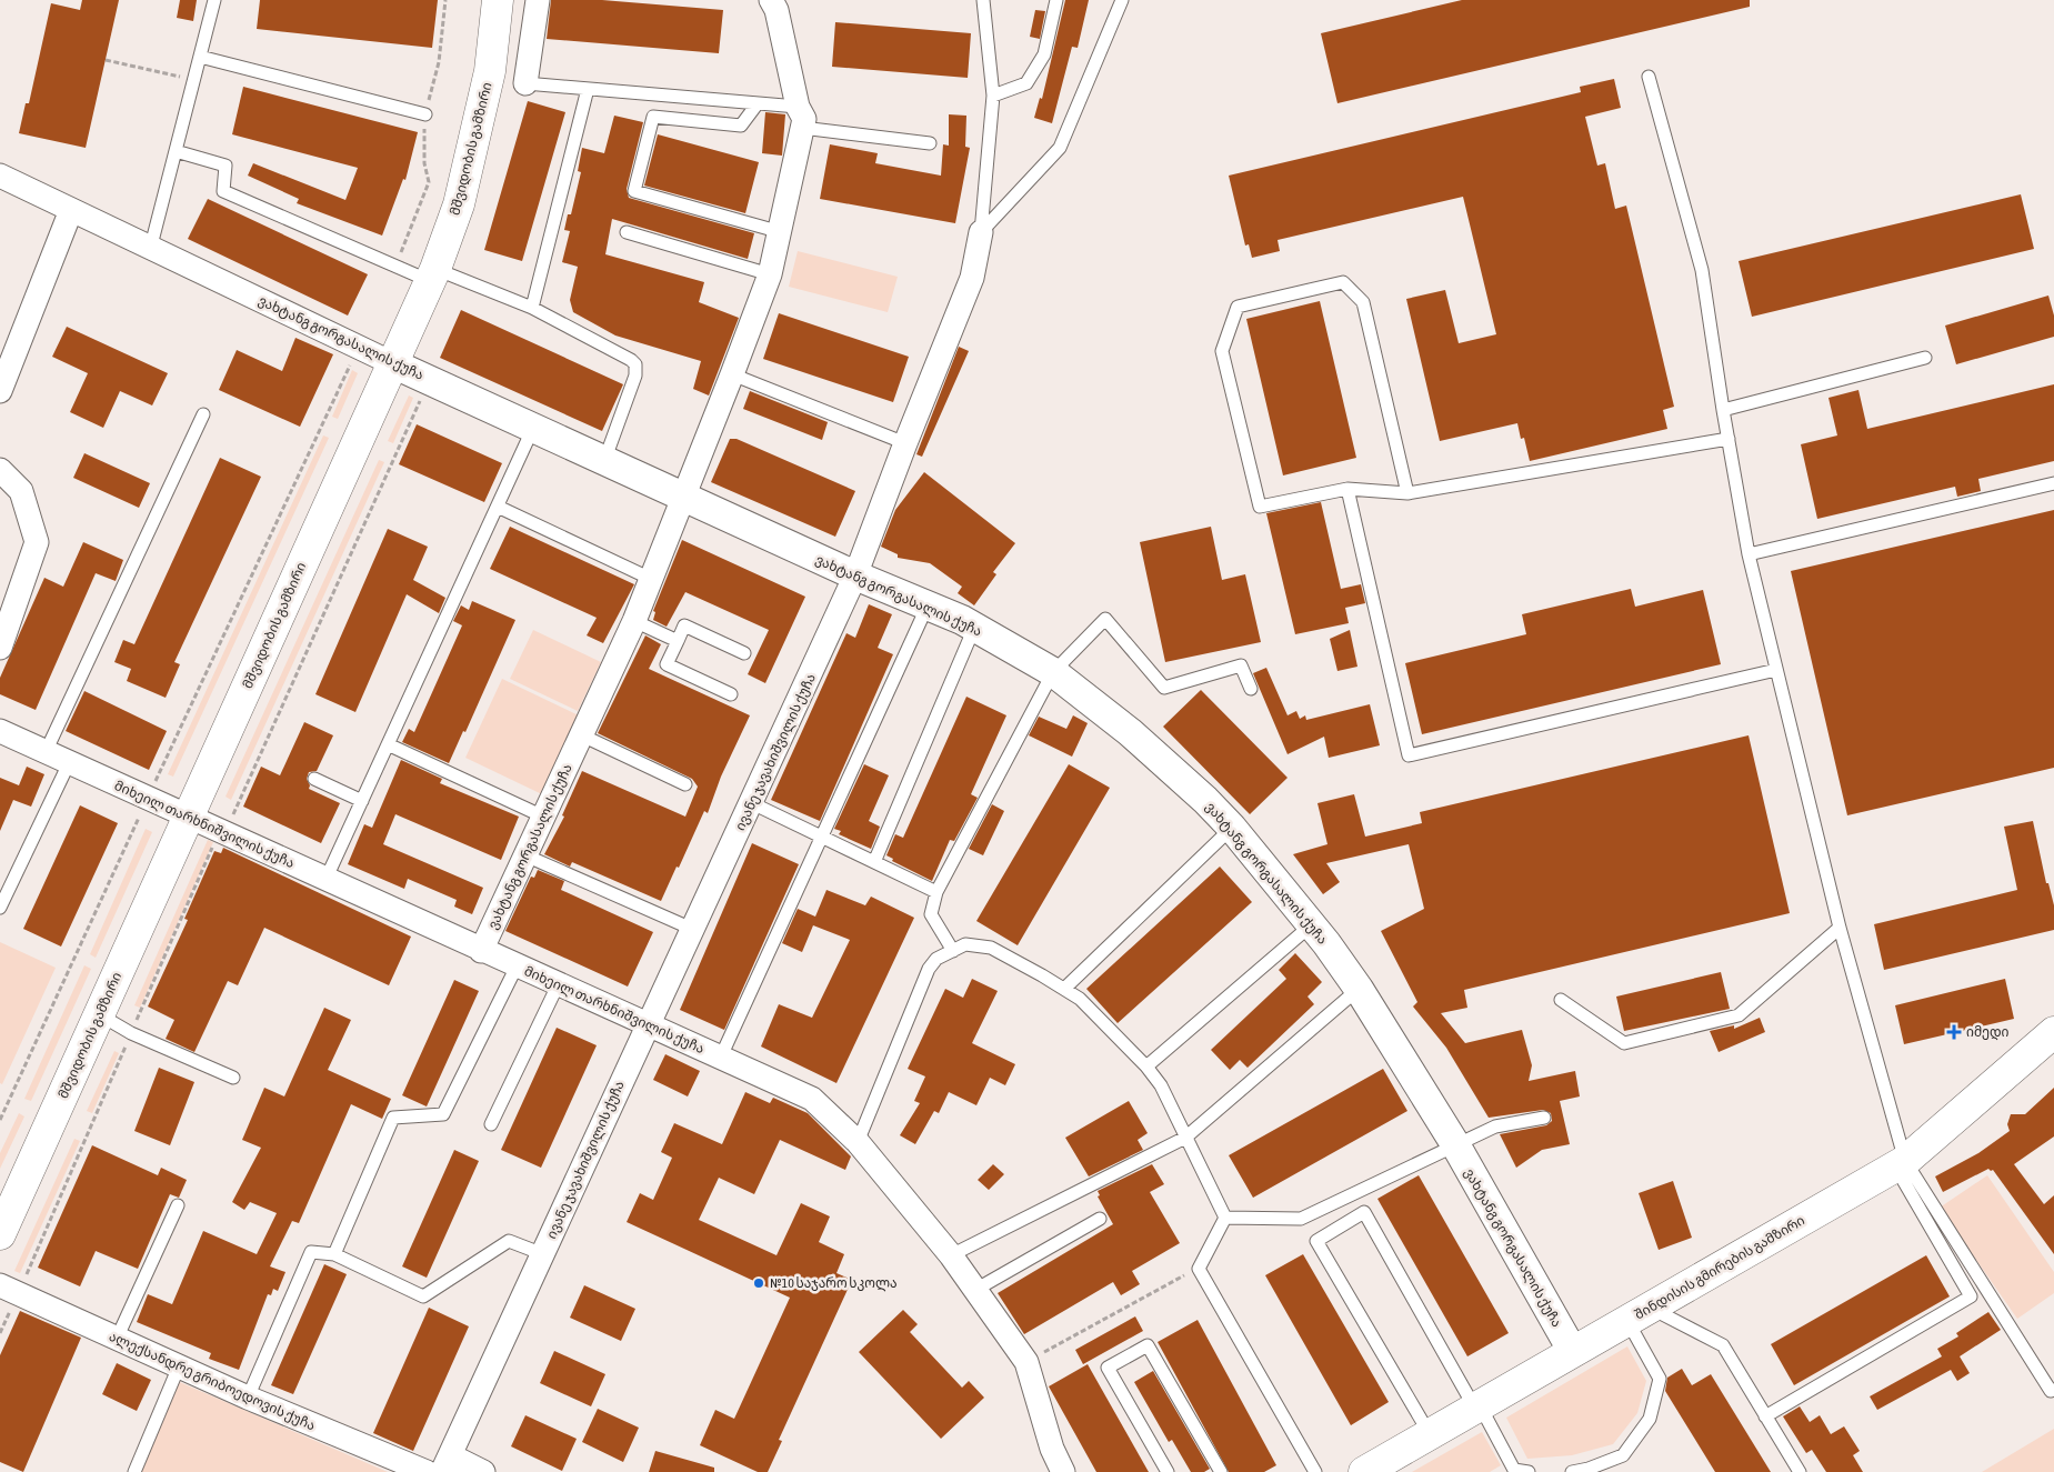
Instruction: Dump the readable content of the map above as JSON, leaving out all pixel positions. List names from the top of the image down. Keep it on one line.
{"streets":{"main road":["მშვიდობის გამზირი","შინდისის გმირების გამზირი"],"street":["ვახტანგ გორგასალის ქუჩა","ივანე ჯავახიშვილის ქუჩა","მიხეილ თარხნიშვილის ქუჩა","ალექსანდრე გრიბოედოვის ქუჩა"]},"crossings":[["მშვიდობის გამზირი","ვახტანგ გორგასალის ქუჩა"],["მშვიდობის გამზირი","მიხეილ თარხნიშვილის ქუჩა"],["ვახტანგ გორგასალის ქუჩა","ივანე ჯავახიშვილის ქუჩა"],["ვახტანგ გორგასალის ქუჩა","მიხეილ თარხნიშვილის ქუჩა"],["ვახტანგ გორგასალის ქუჩა","შინდისის გმირების გამზირი"],["ივანე ჯავახიშვილის ქუჩა","მიხეილ თარხნიშვილის ქუჩა"]],"places":{"health":["იმედი"],"other":["№10 საჯარო სკოლა"]}}
